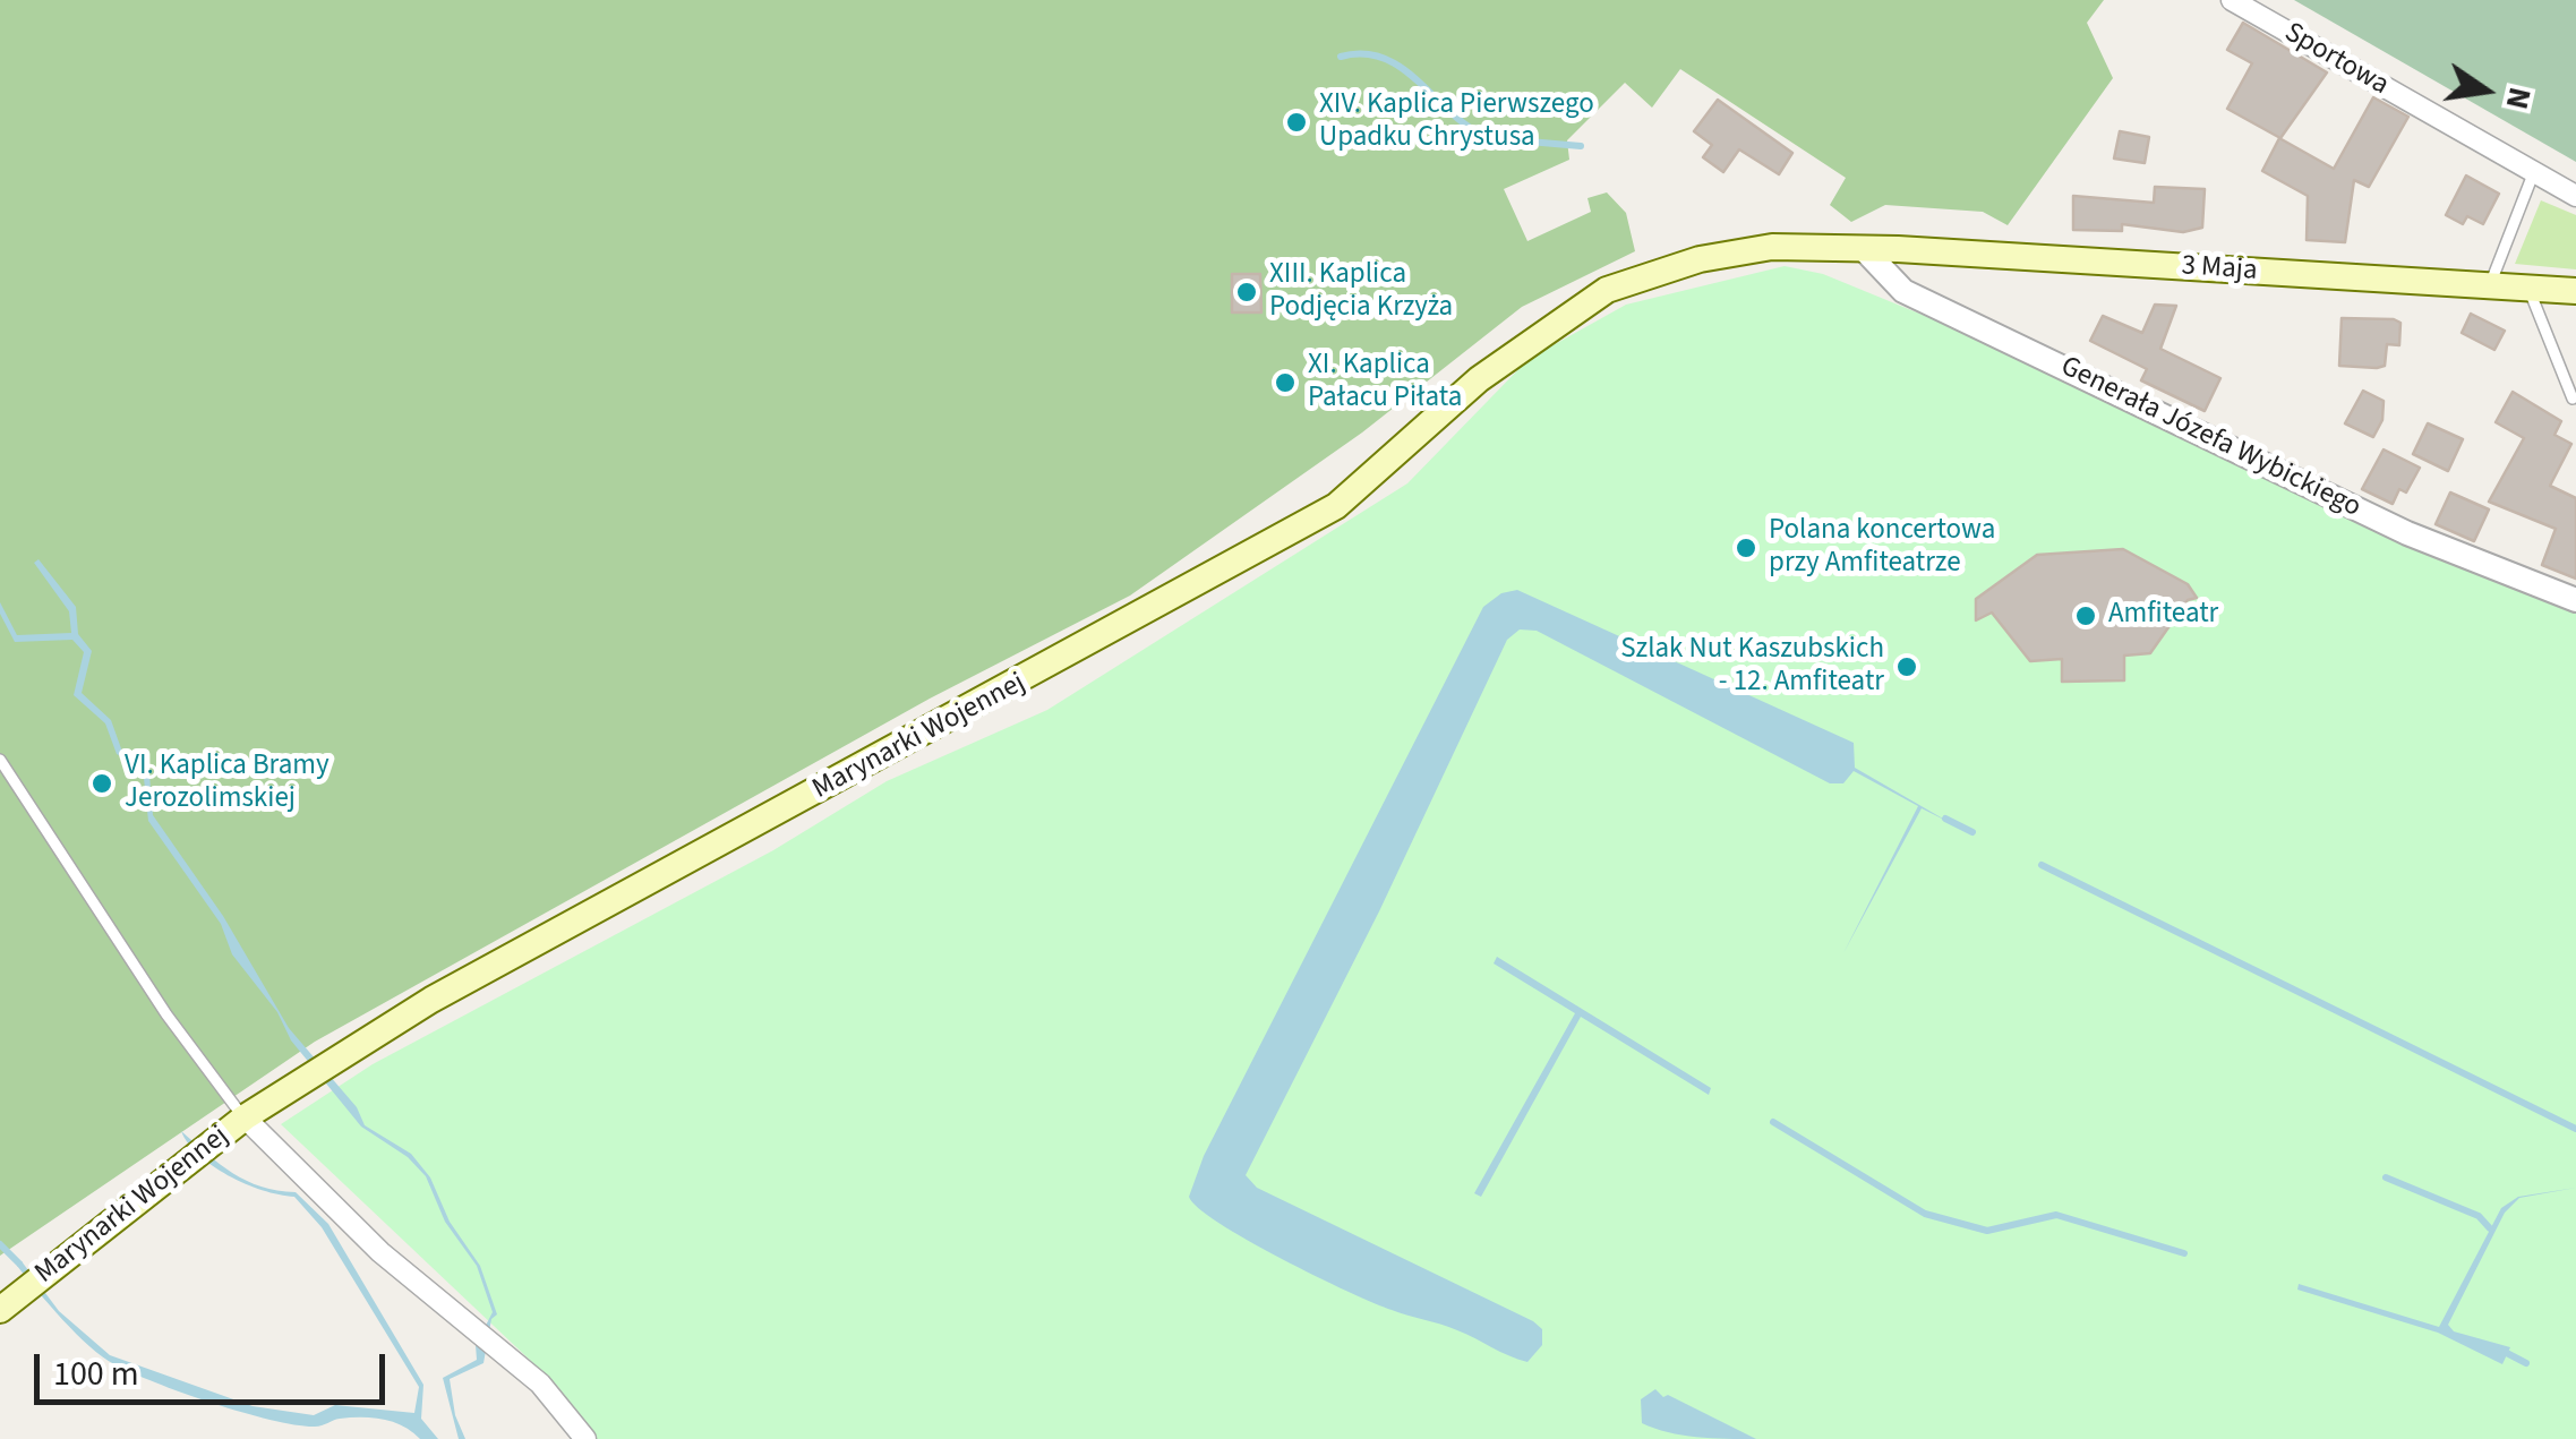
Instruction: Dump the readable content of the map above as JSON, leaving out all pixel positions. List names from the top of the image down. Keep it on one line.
{"streets":{"main road":["3 Maja","Marynarki Wojennej"],"street":["Sportowa","Generała Józefa Wybickiego"]},"crossings":[["3 Maja","Generała Józefa Wybickiego"],["3 Maja","Marynarki Wojennej"],["Generała Józefa Wybickiego","Marynarki Wojennej"]],"places":["XIV. Kaplica Pierwszego Upadku Chrystusa","XIII. Kaplica Podjęcia Krzyża","XI. Kaplica Pałacu Piłata","Polana koncertowa przy Amfiteatrze","Amfiteatr","Szlak Nut Kaszubskich - 12. Amfiteatr","VI. Kaplica Bramy Jerozolimskiej"],"scale_bar":"100 m","north":"right"}
